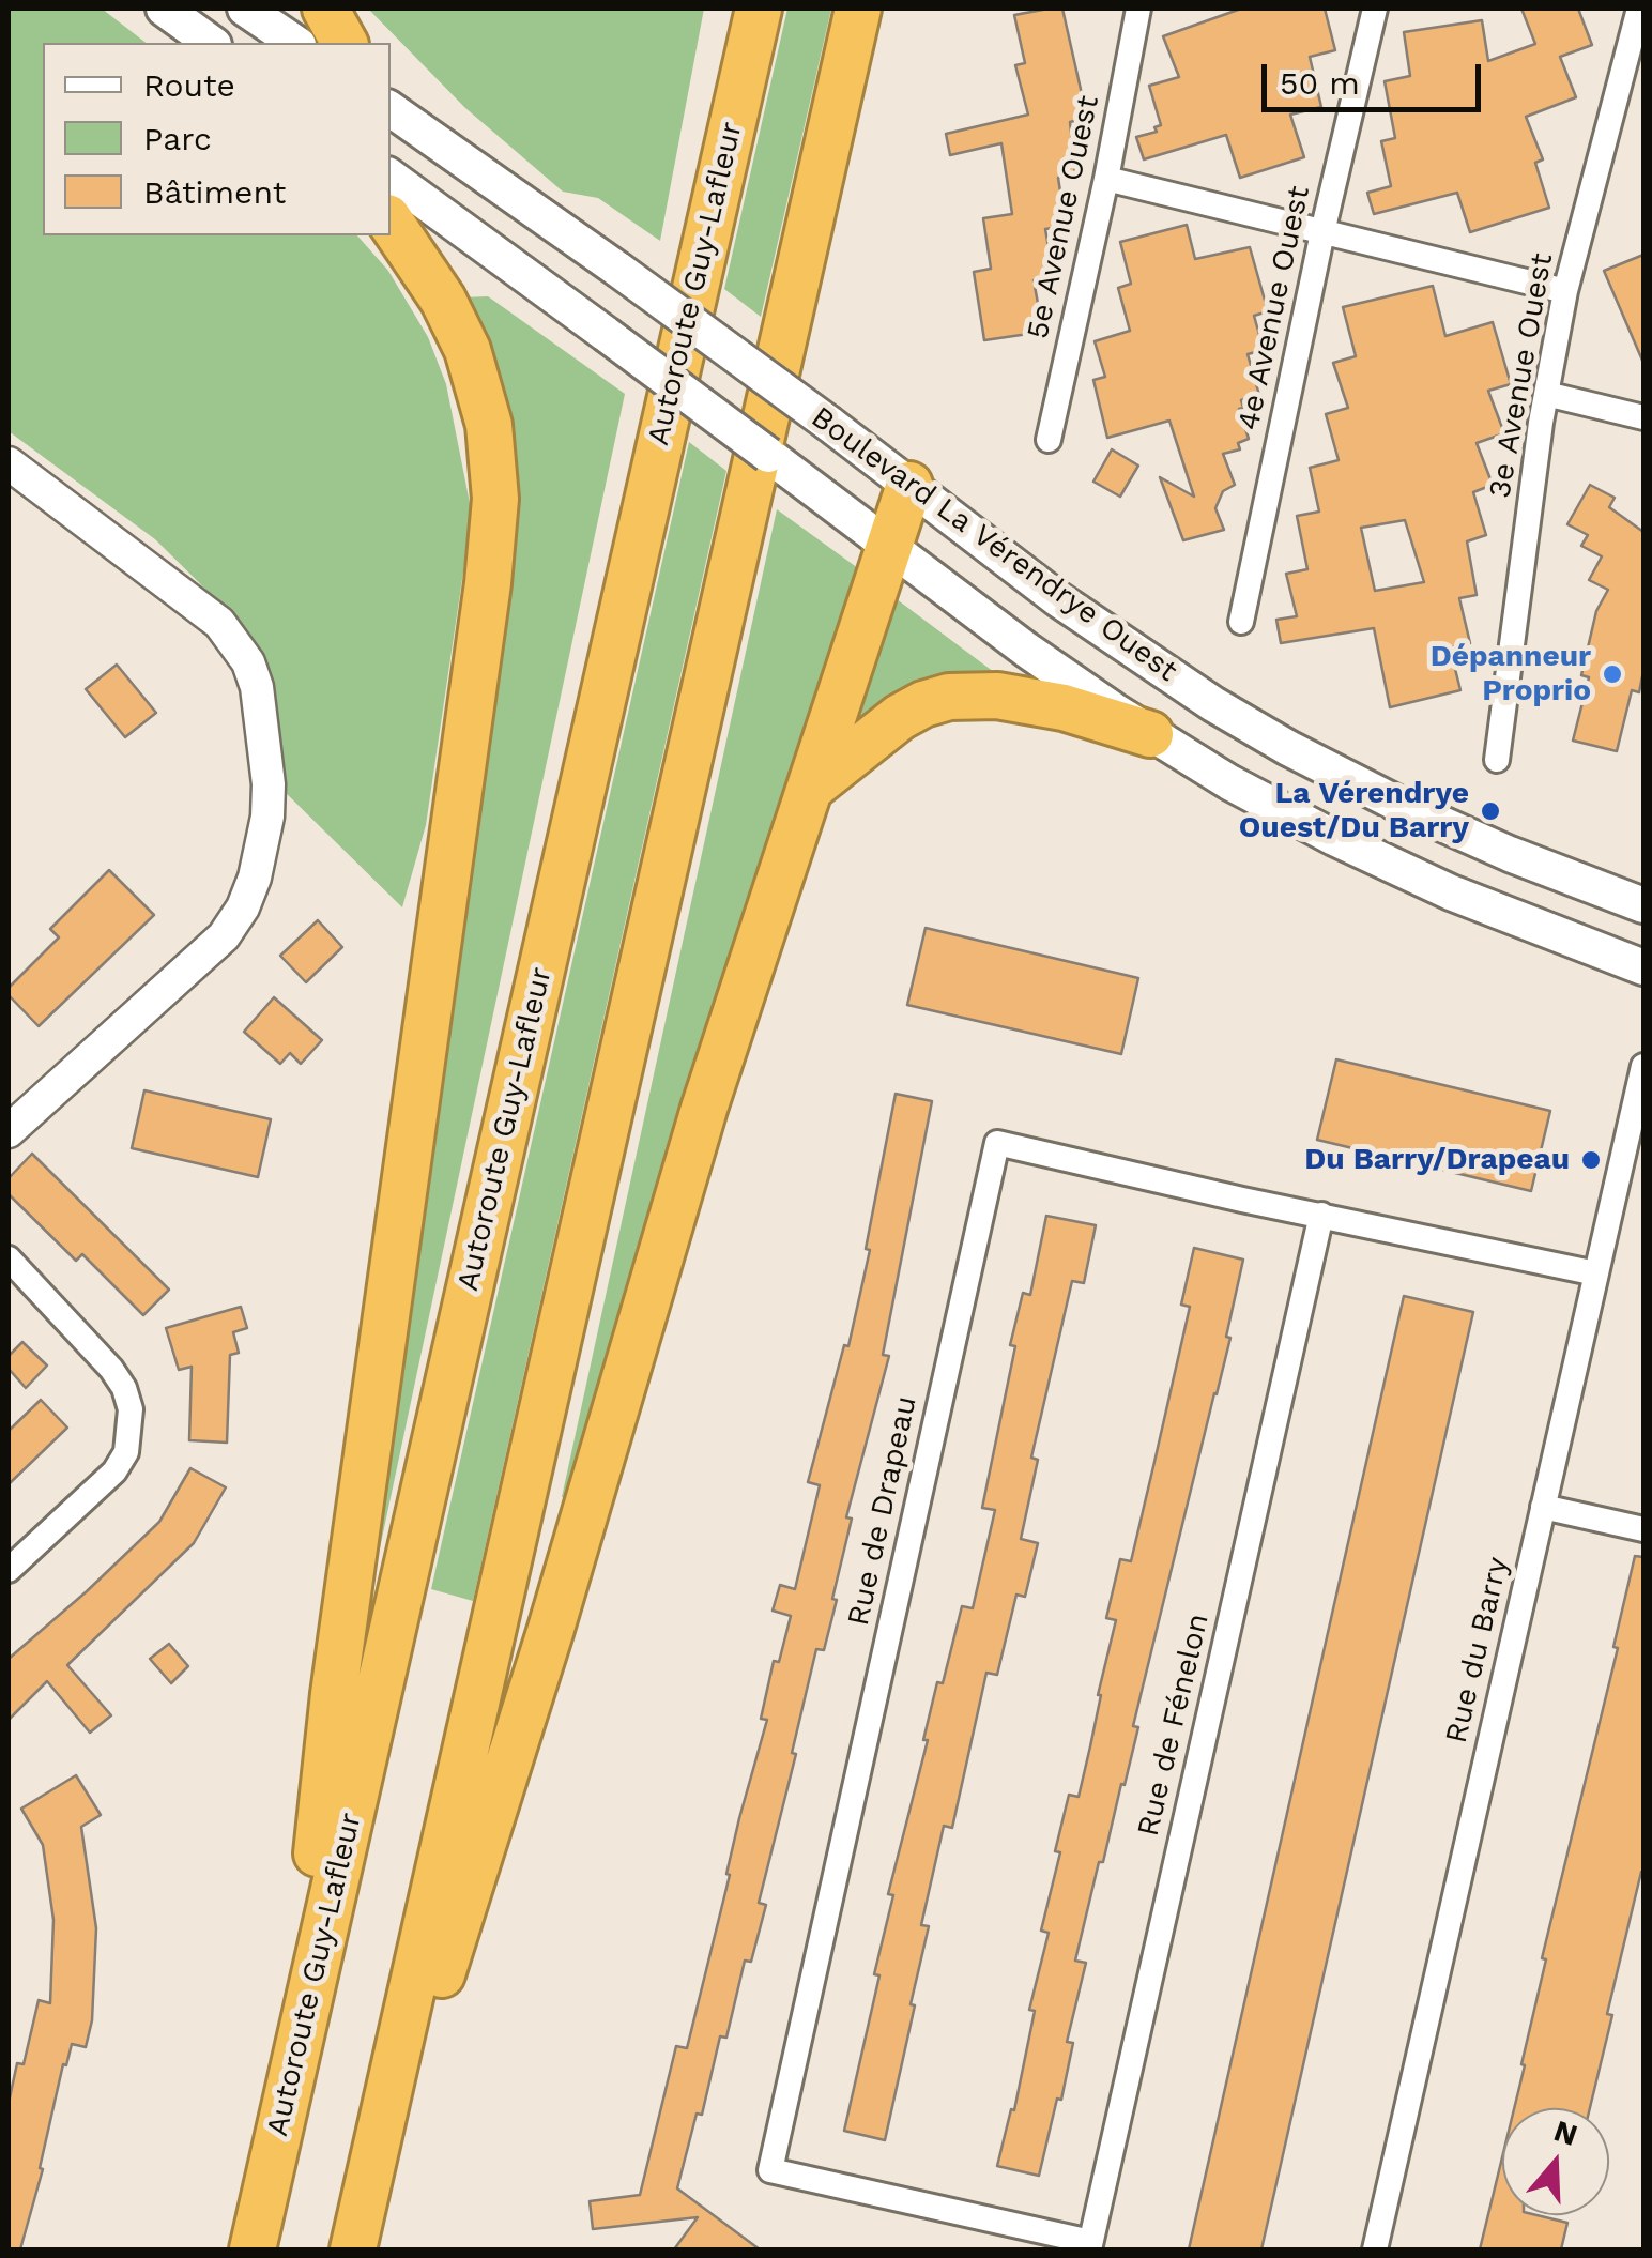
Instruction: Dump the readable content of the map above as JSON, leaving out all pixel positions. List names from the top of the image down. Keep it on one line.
{"streets":{"highway":["Autoroute Guy-Lafleur"],"main road":["Boulevard La Vérendrye Ouest"],"street":["5e Avenue Ouest","4e Avenue Ouest","3e Avenue Ouest","Rue de Drapeau","Rue du Barry","Rue de Fénelon"]},"crossings":[["Rue de Drapeau","Rue du Barry"],["Rue de Drapeau","Rue de Fénelon"]],"places":["Dépanneur Proprio","La Vérendrye Ouest/Du Barry","Du Barry/Drapeau"],"legend":["Route","Parc","Bâtiment"],"scale_bar":"50 m","north":"top"}
